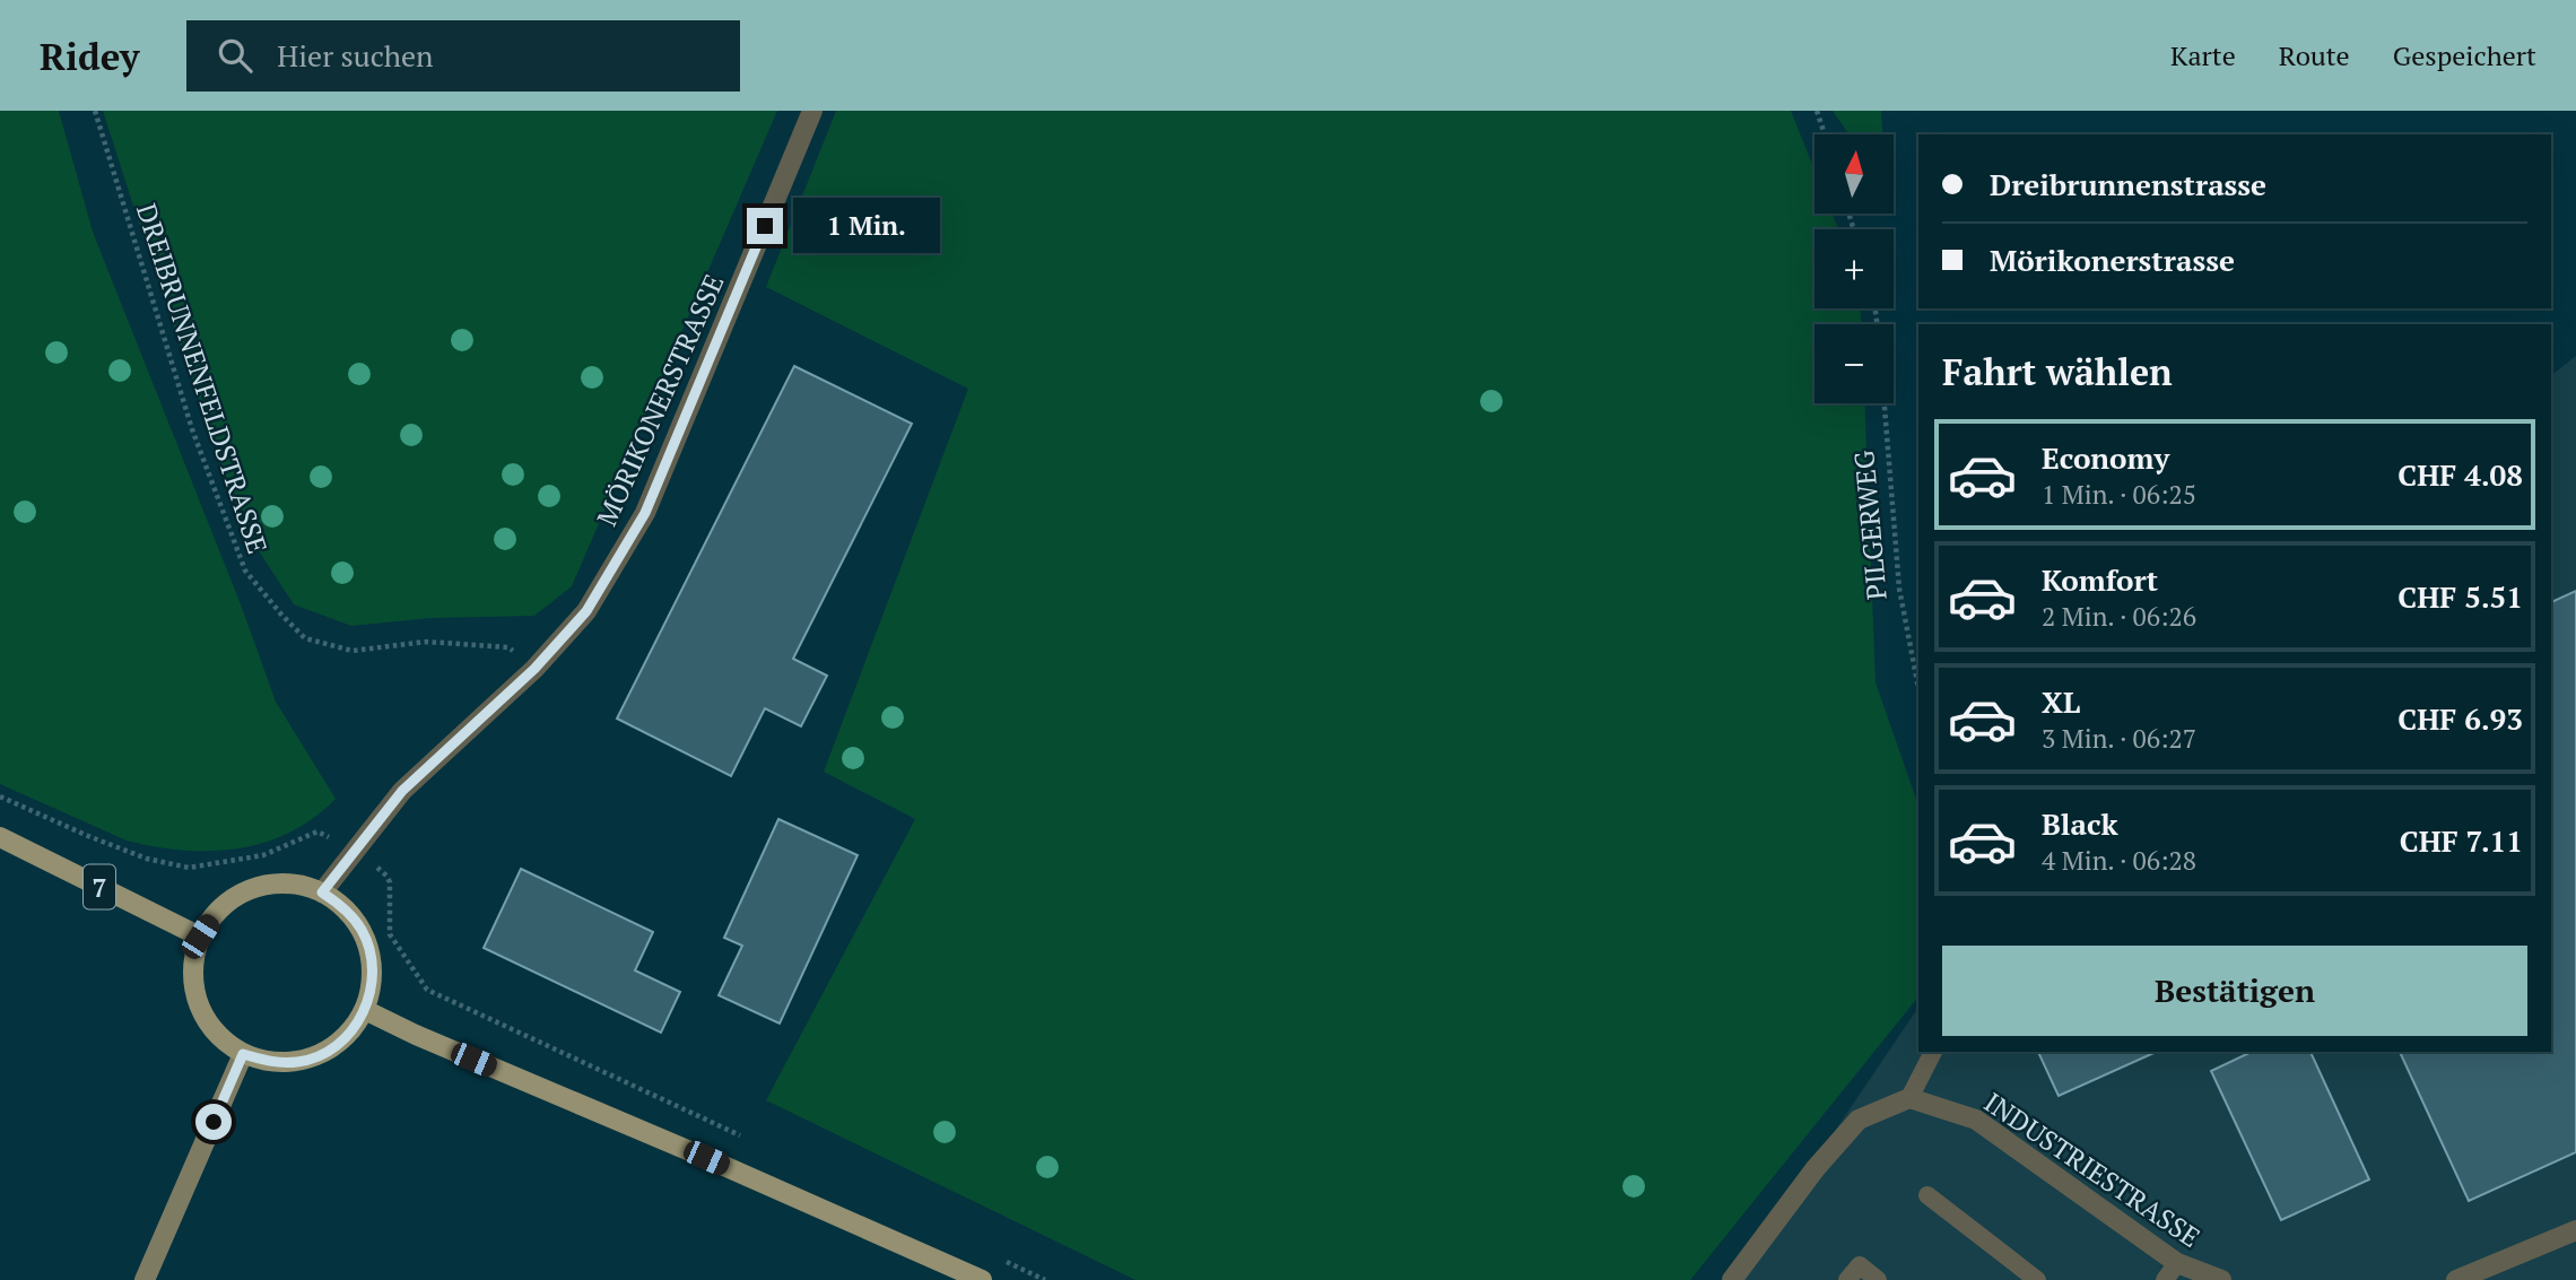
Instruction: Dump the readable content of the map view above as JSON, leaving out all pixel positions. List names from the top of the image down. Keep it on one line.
{"streets":{"main road":["7"],"street":["MÖRIKONERSTRASSE","INDUSTRIESTRASSE"],"path":["DREIBRUNNENFELDSTRASSE","PILGERWEG"]},"crossings":[["DREIBRUNNENFELDSTRASSE","MÖRIKONERSTRASSE"],["MÖRIKONERSTRASSE","7"]],"north":"top","page":{"header":"Ridey","search":"Hier suchen","nav":["Karte","Route","Gespeichert"],"map_buttons":["+","−"],"banner":["Dreibrunnenstrasse","Mörikonerstrasse"],"bubble":"1 Min.","heading":"Fahrt wählen","list":[{"name":"Economy","note":"1 Min. · 06:25","value":"CHF 4.08"},{"name":"Komfort","note":"2 Min. · 06:26","value":"CHF 5.51"},{"name":"XL","note":"3 Min. · 06:27","value":"CHF 6.93"},{"name":"Black","note":"4 Min. · 06:28","value":"CHF 7.11"}],"buttons":"Bestätigen"}}
